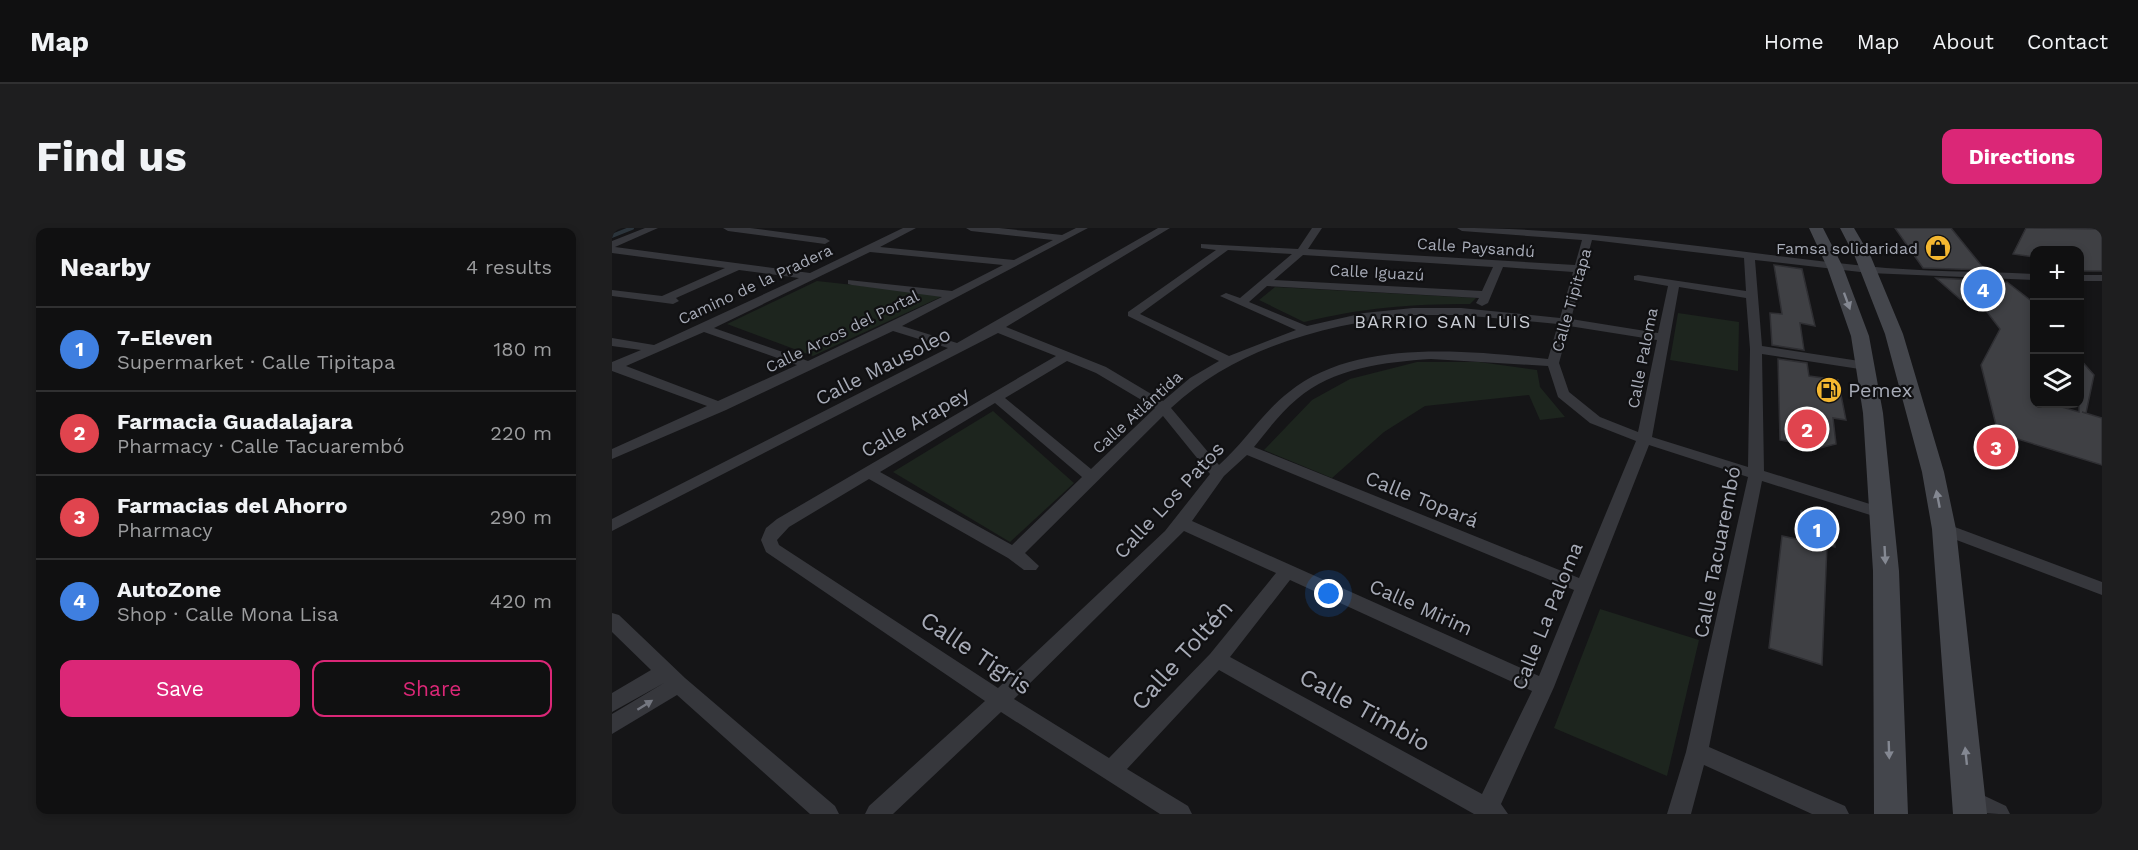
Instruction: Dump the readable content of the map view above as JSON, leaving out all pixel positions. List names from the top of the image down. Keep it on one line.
{"streets":{"street":["Calle Paysandú","Calle Iguazú","Camino de la Pradera","Calle Tipitapa","Calle Arcos del Portal","Calle Paloma","Calle Mausoleo","Calle Atlántida","Calle Arapey","Calle Topará","Calle Los Patos","Calle Tacuarembó","Calle Mirim","Calle La Paloma","Calle Tigris","Calle Toltén","Calle Timbio"]},"crossings":[["Calle Paysandú","Calle Tipitapa"],["Calle Tipitapa","Calle Atlántida"],["Calle Tipitapa","Calle Los Patos"],["Calle Paloma","Calle Atlántida"],["Calle Paloma","Calle La Paloma"],["Calle Arapey","Calle Tigris"],["Calle Topará","Calle Los Patos"],["Calle Topará","Calle La Paloma"],["Calle Los Patos","Calle Mirim"],["Calle Los Patos","Calle Tigris"],["Calle Mirim","Calle La Paloma"],["Calle Mirim","Calle Toltén"],["Calle La Paloma","Calle Timbio"],["Calle Tigris","Calle Toltén"],["Calle Toltén","Calle Timbio"]],"districts":["BARRIO SAN LUIS"],"places":{"shop":["Famsa solidaridad"],"fuel station":["Pemex"]},"page":{"header":"Map","nav":["Home","Map","About","Contact"],"buttons":["Directions",["Save","Share"]],"title":"Find us","heading":["Nearby","4 results"],"map_buttons":["+","−"],"pins":["4","2","3","1"],"list":[{"mark":"1","name":"7-Eleven","note":"Supermarket · Calle Tipitapa","value":"180 m"},{"mark":"2","name":"Farmacia Guadalajara","note":"Pharmacy · Calle Tacuarembó","value":"220 m"},{"mark":"3","name":"Farmacias del Ahorro","note":"Pharmacy","value":"290 m"},{"mark":"4","name":"AutoZone","note":"Shop · Calle Mona Lisa","value":"420 m"}]}}
